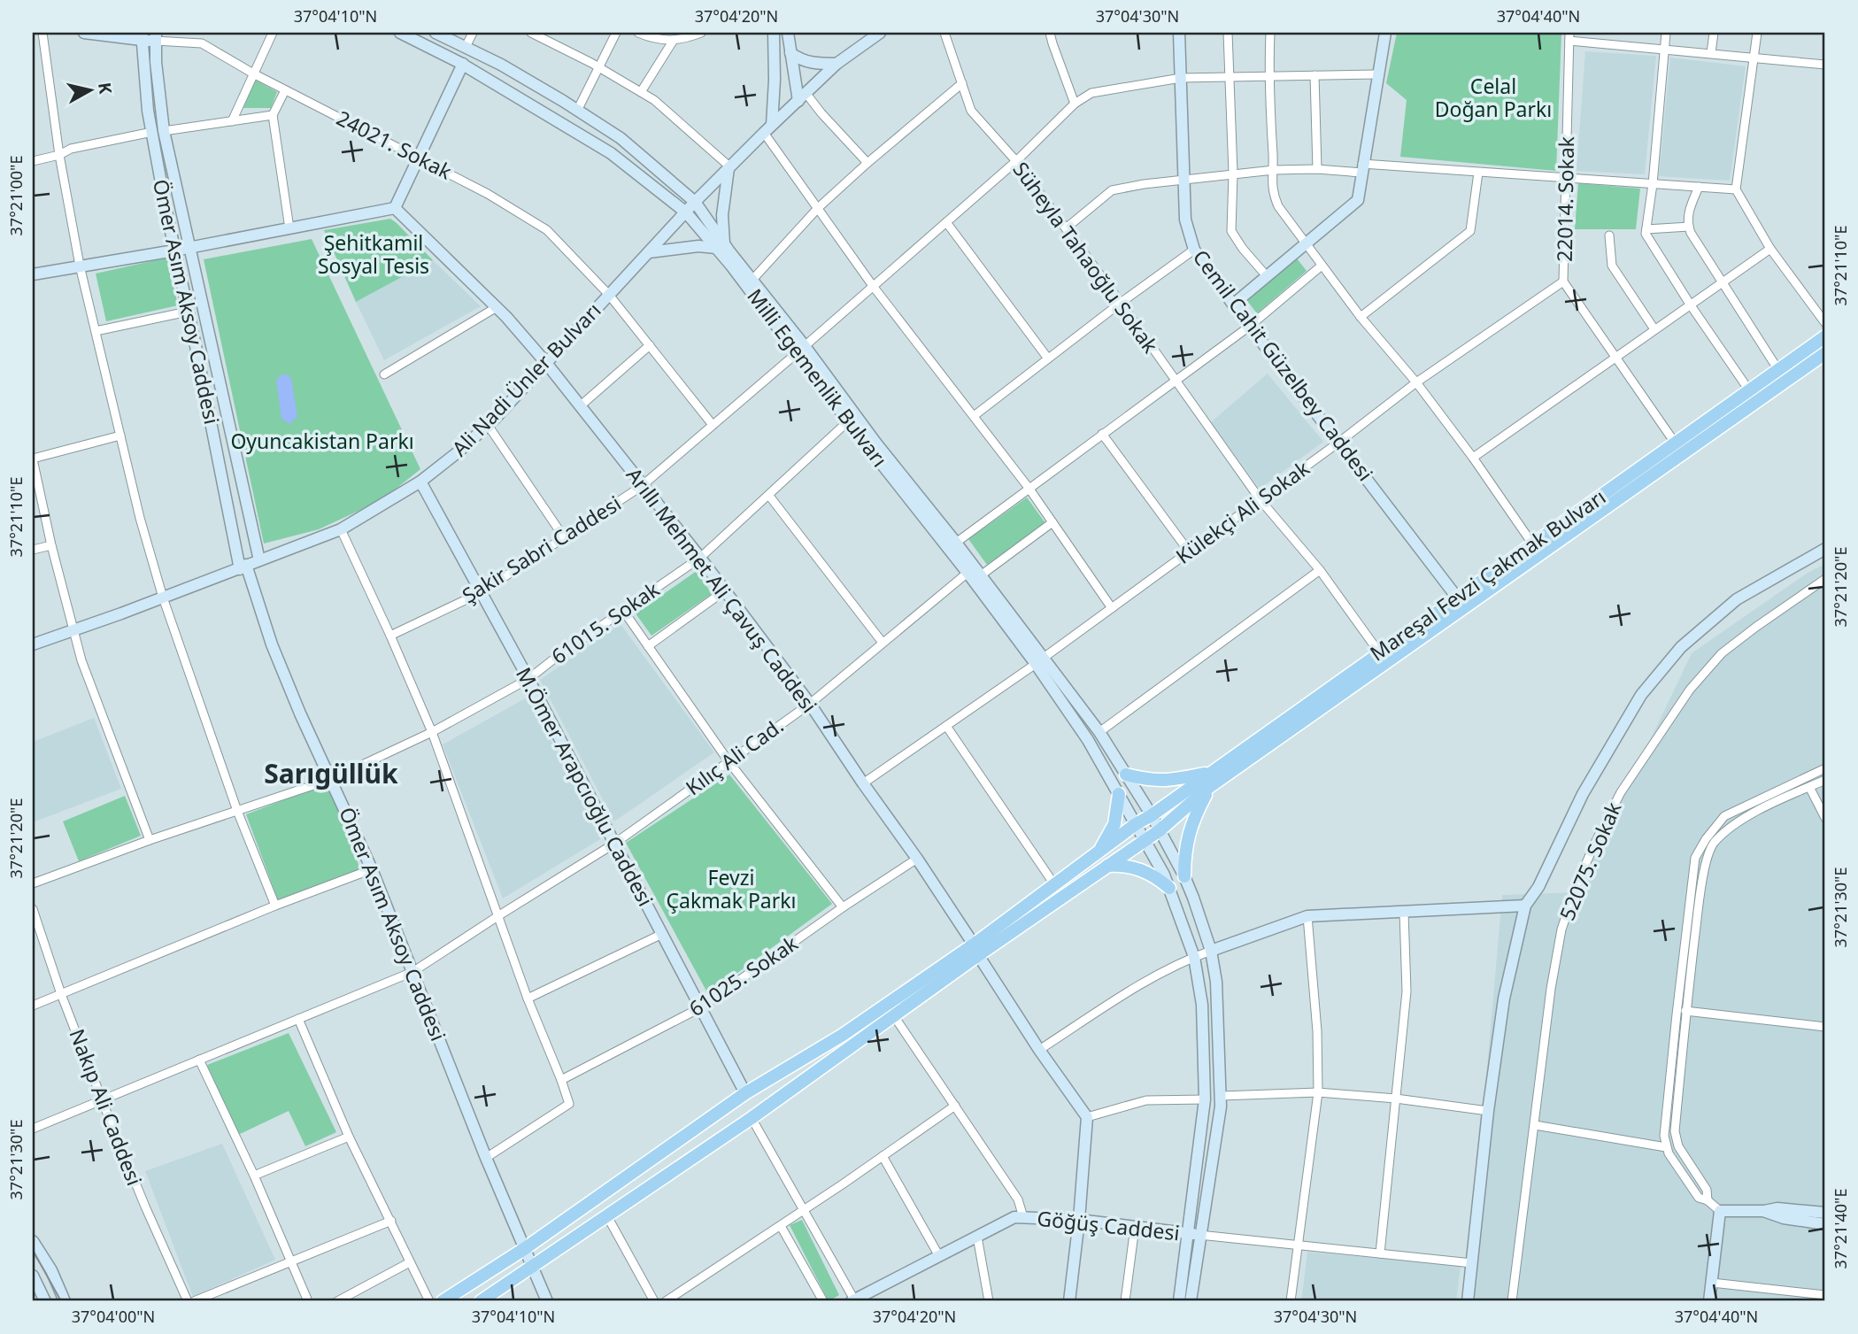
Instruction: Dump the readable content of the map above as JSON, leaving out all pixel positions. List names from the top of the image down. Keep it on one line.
{"streets":{"main road":["Mareşal Fevzi Çakmak Bulvarı"],"street":["24021. Sokak","22014. Sokak","Süheyla Tahaoğlu Sokak","Ömer Asım Aksoy Caddesi","Cemil Cahit Güzelbey Caddesi","Milli Egemenlik Bulvarı","Ali Nadi Ünler Bulvarı","Külekçi Ali Sokak","Şakir Sabri Caddesi","Arıllı Mehmet Ali Çavuş Caddesi","61015. Sokak","Kılıç Ali Cad.","M.Ömer Arapcıoğlu Caddesi","52075. Sokak","61025. Sokak","Nakıp Ali Caddesi","Göğüş Caddesi"]},"crossings":[["24021. Sokak","Ömer Asım Aksoy Caddesi"],["24021. Sokak","Ali Nadi Ünler Bulvarı"],["24021. Sokak","Şakir Sabri Caddesi"],["22014. Sokak","Külekçi Ali Sokak"],["22014. Sokak","Mareşal Fevzi Çakmak Bulvarı"],["Süheyla Tahaoğlu Sokak","Külekçi Ali Sokak"],["Süheyla Tahaoğlu Sokak","Şakir Sabri Caddesi"],["Süheyla Tahaoğlu Sokak","Mareşal Fevzi Çakmak Bulvarı"],["Ömer Asım Aksoy Caddesi","Ali Nadi Ünler Bulvarı"],["Ömer Asım Aksoy Caddesi","61015. Sokak"],["Ömer Asım Aksoy Caddesi","Kılıç Ali Cad."],["Cemil Cahit Güzelbey Caddesi","Külekçi Ali Sokak"],["Cemil Cahit Güzelbey Caddesi","Şakir Sabri Caddesi"],["Cemil Cahit Güzelbey Caddesi","Mareşal Fevzi Çakmak Bulvarı"],["Milli Egemenlik Bulvarı","Ali Nadi Ünler Bulvarı"],["Milli Egemenlik Bulvarı","Külekçi Ali Sokak"],["Milli Egemenlik Bulvarı","Şakir Sabri Caddesi"],["Milli Egemenlik Bulvarı","Mareşal Fevzi Çakmak Bulvarı"],["Milli Egemenlik Bulvarı","61015. Sokak"],["Milli Egemenlik Bulvarı","Kılıç Ali Cad."],["Milli Egemenlik Bulvarı","Göğüş Caddesi"],["Ali Nadi Ünler Bulvarı","Arıllı Mehmet Ali Çavuş Caddesi"],["Ali Nadi Ünler Bulvarı","M.Ömer Arapcıoğlu Caddesi"],["Külekçi Ali Sokak","Arıllı Mehmet Ali Çavuş Caddesi"],["Şakir Sabri Caddesi","Arıllı Mehmet Ali Çavuş Caddesi"],["Şakir Sabri Caddesi","M.Ömer Arapcıoğlu Caddesi"],["Mareşal Fevzi Çakmak Bulvarı","Arıllı Mehmet Ali Çavuş Caddesi"],["Arıllı Mehmet Ali Çavuş Caddesi","61015. Sokak"],["Arıllı Mehmet Ali Çavuş Caddesi","Kılıç Ali Cad."],["Arıllı Mehmet Ali Çavuş Caddesi","61025. Sokak"],["61015. Sokak","M.Ömer Arapcıoğlu Caddesi"],["Kılıç Ali Cad.","M.Ömer Arapcıoğlu Caddesi"],["Kılıç Ali Cad.","Nakıp Ali Caddesi"],["M.Ömer Arapcıoğlu Caddesi","61025. Sokak"]],"districts":["Sarıgüllük"],"parks":["Celal Doğan Parkı","Şehitkamil Sosyal Tesis","Oyuncakistan Parkı","Fevzi Çakmak Parkı"],"north":"right","coordinates":["37°04'10\"N","37°04'20\"N","37°04'30\"N","37°04'40\"N","37°21'00\"E","37°21'10\"E","37°21'20\"E","37°21'30\"E","37°21'40\"E","37°04'00\"N"]}
